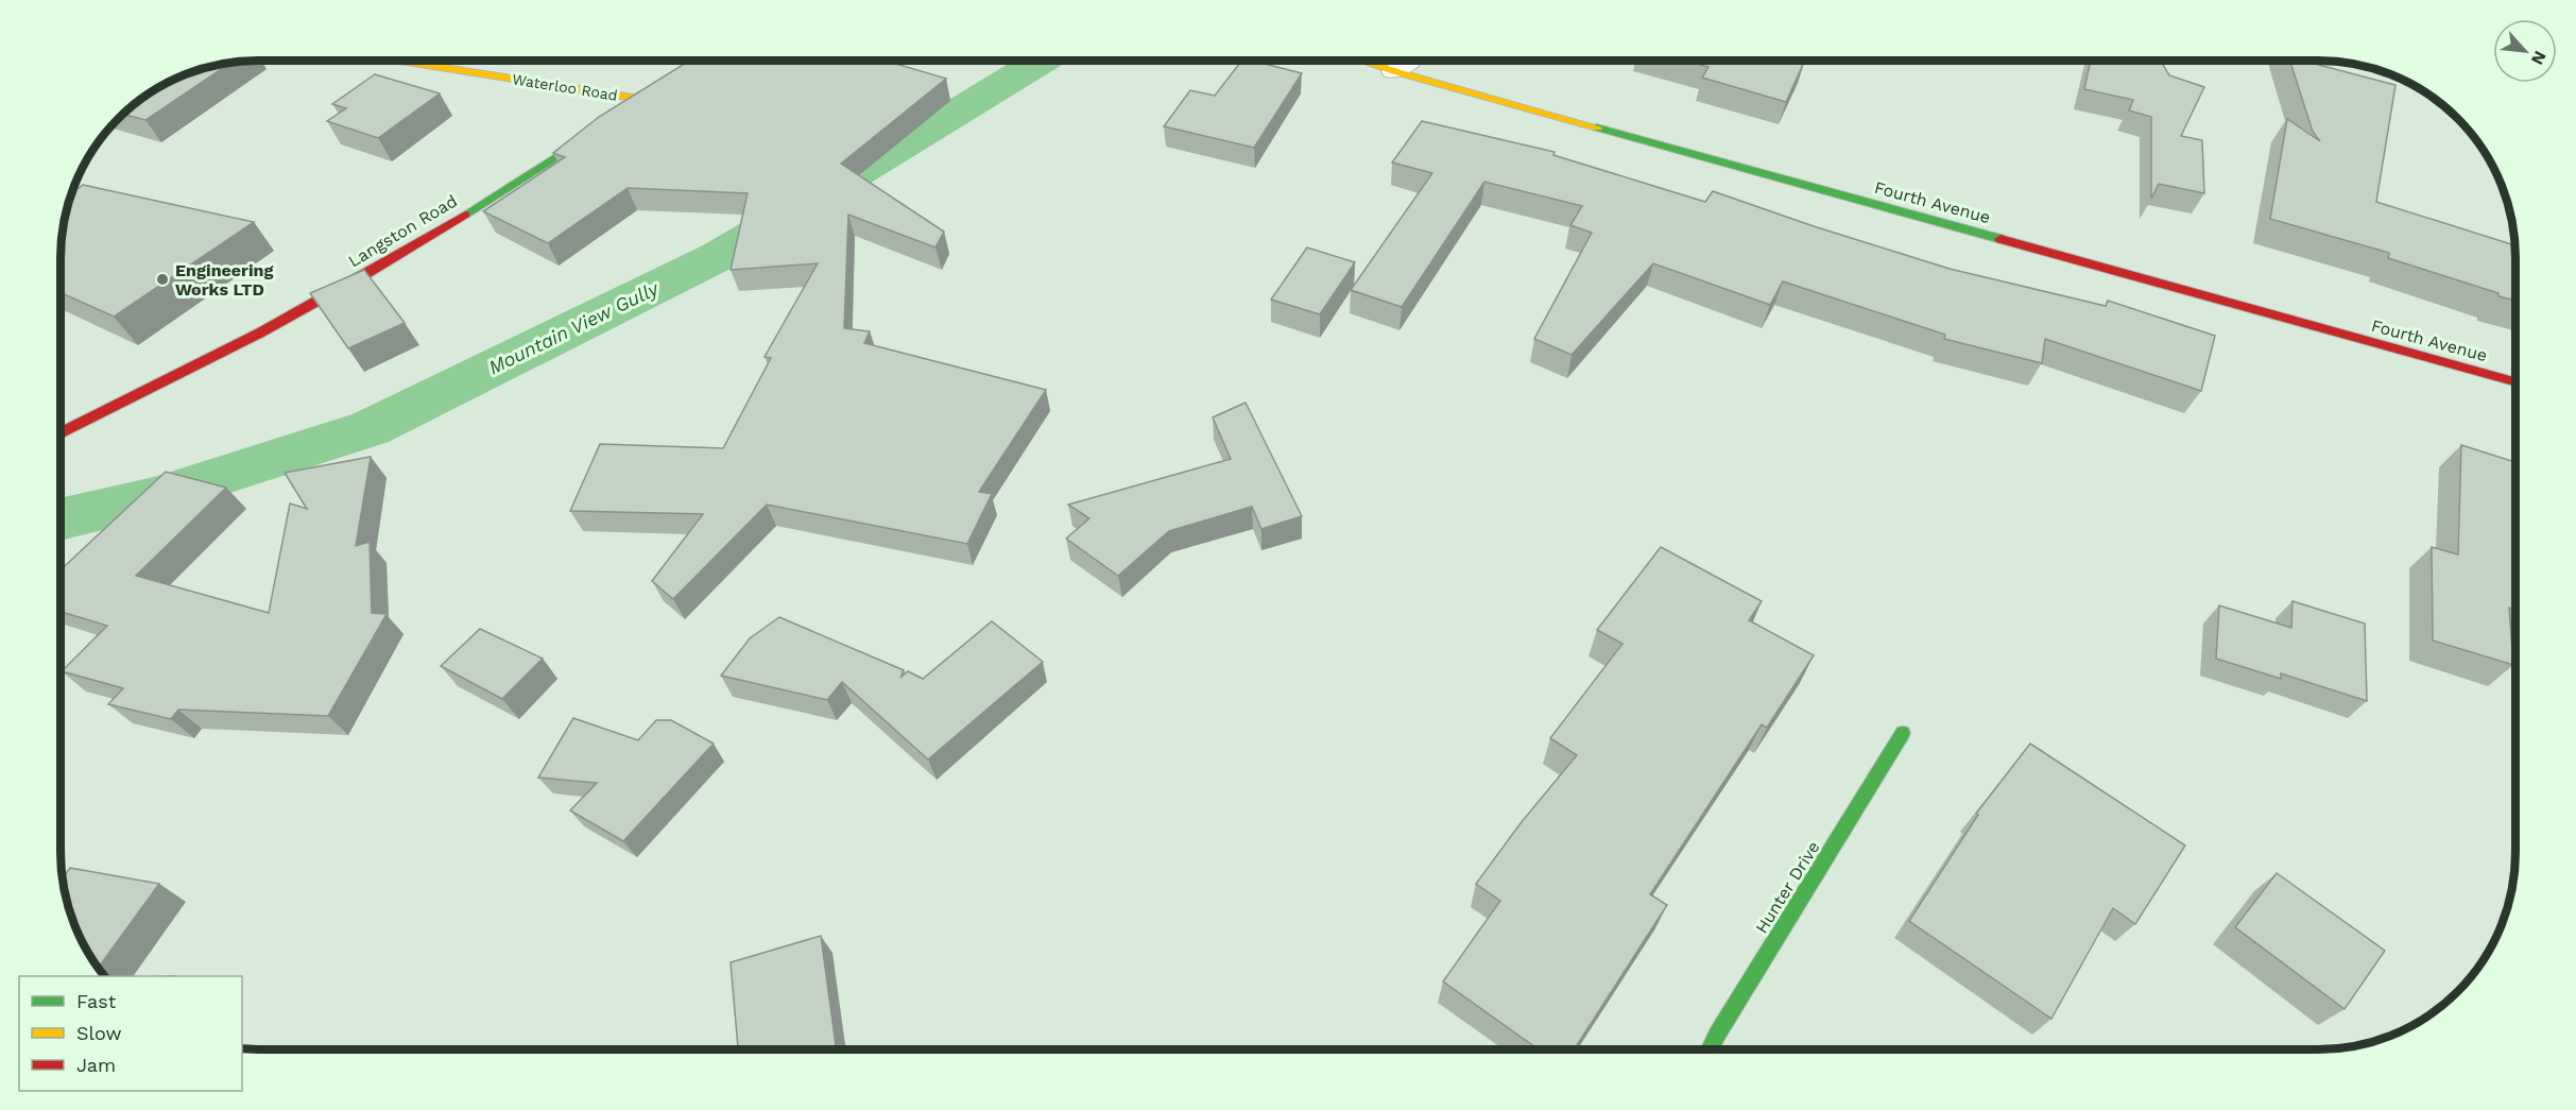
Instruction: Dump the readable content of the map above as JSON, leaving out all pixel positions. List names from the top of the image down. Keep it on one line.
{"streets":{"street":["Waterloo Road","Fourth Avenue","Langston Road","Hunter Drive"]},"water":["Mountain View Gully"],"places":["Engineering Works LTD"],"legend":["Fast","Slow","Jam"],"north":"bottom right"}
